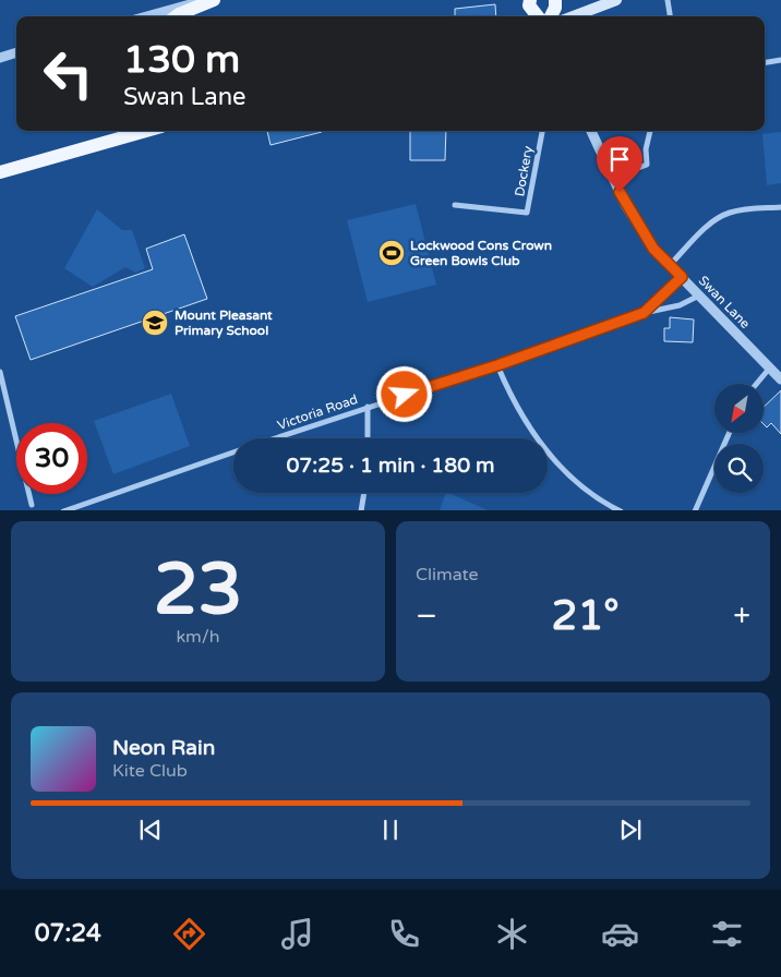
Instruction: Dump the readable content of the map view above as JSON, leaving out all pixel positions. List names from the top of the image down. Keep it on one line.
{"streets":{"street":["Dockery","Swan Lane","Victoria Road"]},"crossings":[["Swan Lane","Victoria Road"]],"places":{"sports":["Lockwood Cons Crown Green Bowls Club"],"school or university":["Mount Pleasant Primary School"]},"north":"bottom left","page":{"turn":["130 m","Swan Lane"],"limit":"30","trip":"07:25 · 1 min · 180 m","tile":[["23","km/h"],"Climate"],"heat":["−","21°","+"],"song":["Neon Rain","Kite Club"],"tabs":"07:24"}}
